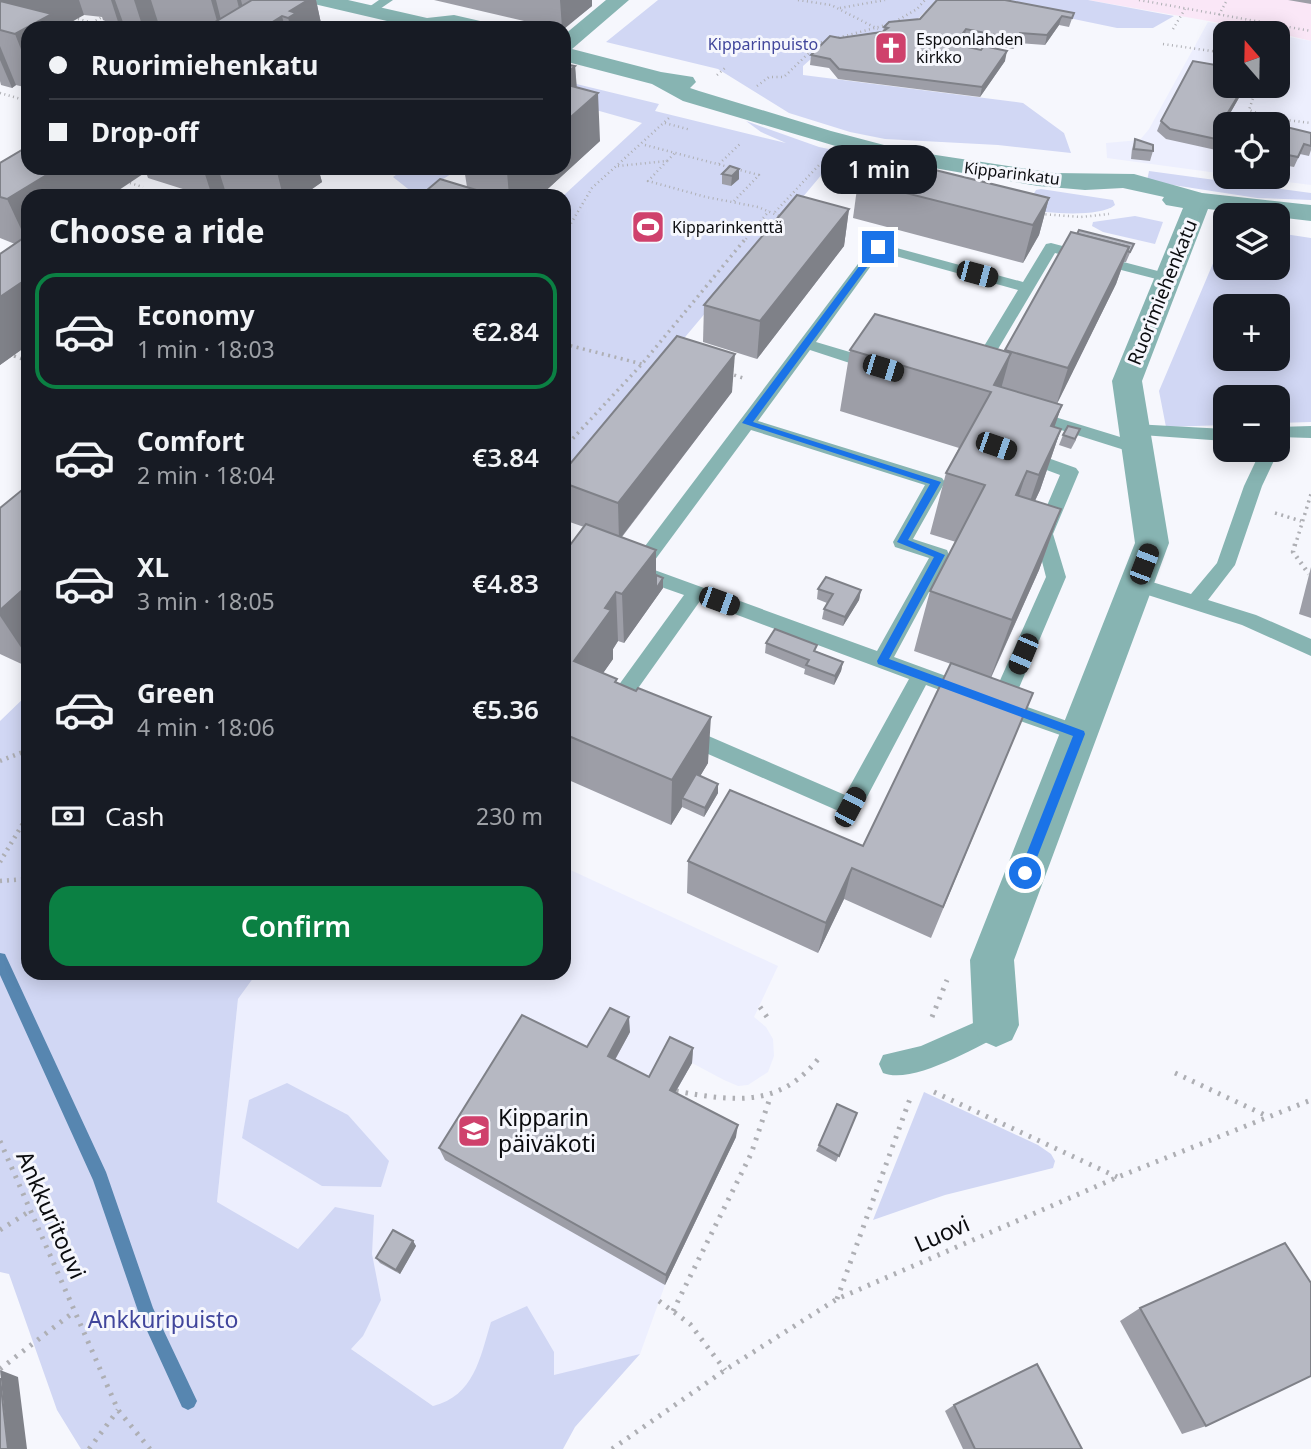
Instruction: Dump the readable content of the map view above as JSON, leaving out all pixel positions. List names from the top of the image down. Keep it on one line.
{"streets":{"street":["Kipparinkatu","Ruorimiehenkatu"],"path":["Ankkuritouvi","Luovi"]},"crossings":[["Kipparinkatu","Ruorimiehenkatu"]],"parks":["Kipparinpuisto","Ankkuripuisto"],"places":{"church":["Espoonlahden kirkko"],"sports":["Kipparinkenttä"],"school or university":["Kipparin päiväkoti"]},"north":"top","page":{"map_buttons":["+","−"],"banner":["Ruorimiehenkatu","Drop-off"],"bubble":"1 min","heading":"Choose a ride","list":[{"name":"Economy","note":"1 min · 18:03","value":"€2.84"},{"name":"Comfort","note":"2 min · 18:04","value":"€3.84"},{"name":"XL","note":"3 min · 18:05","value":"€4.83"},{"name":"Green","note":"4 min · 18:06","value":"€5.36"}],"pay":["Cash","230 m"],"buttons":"Confirm"}}
